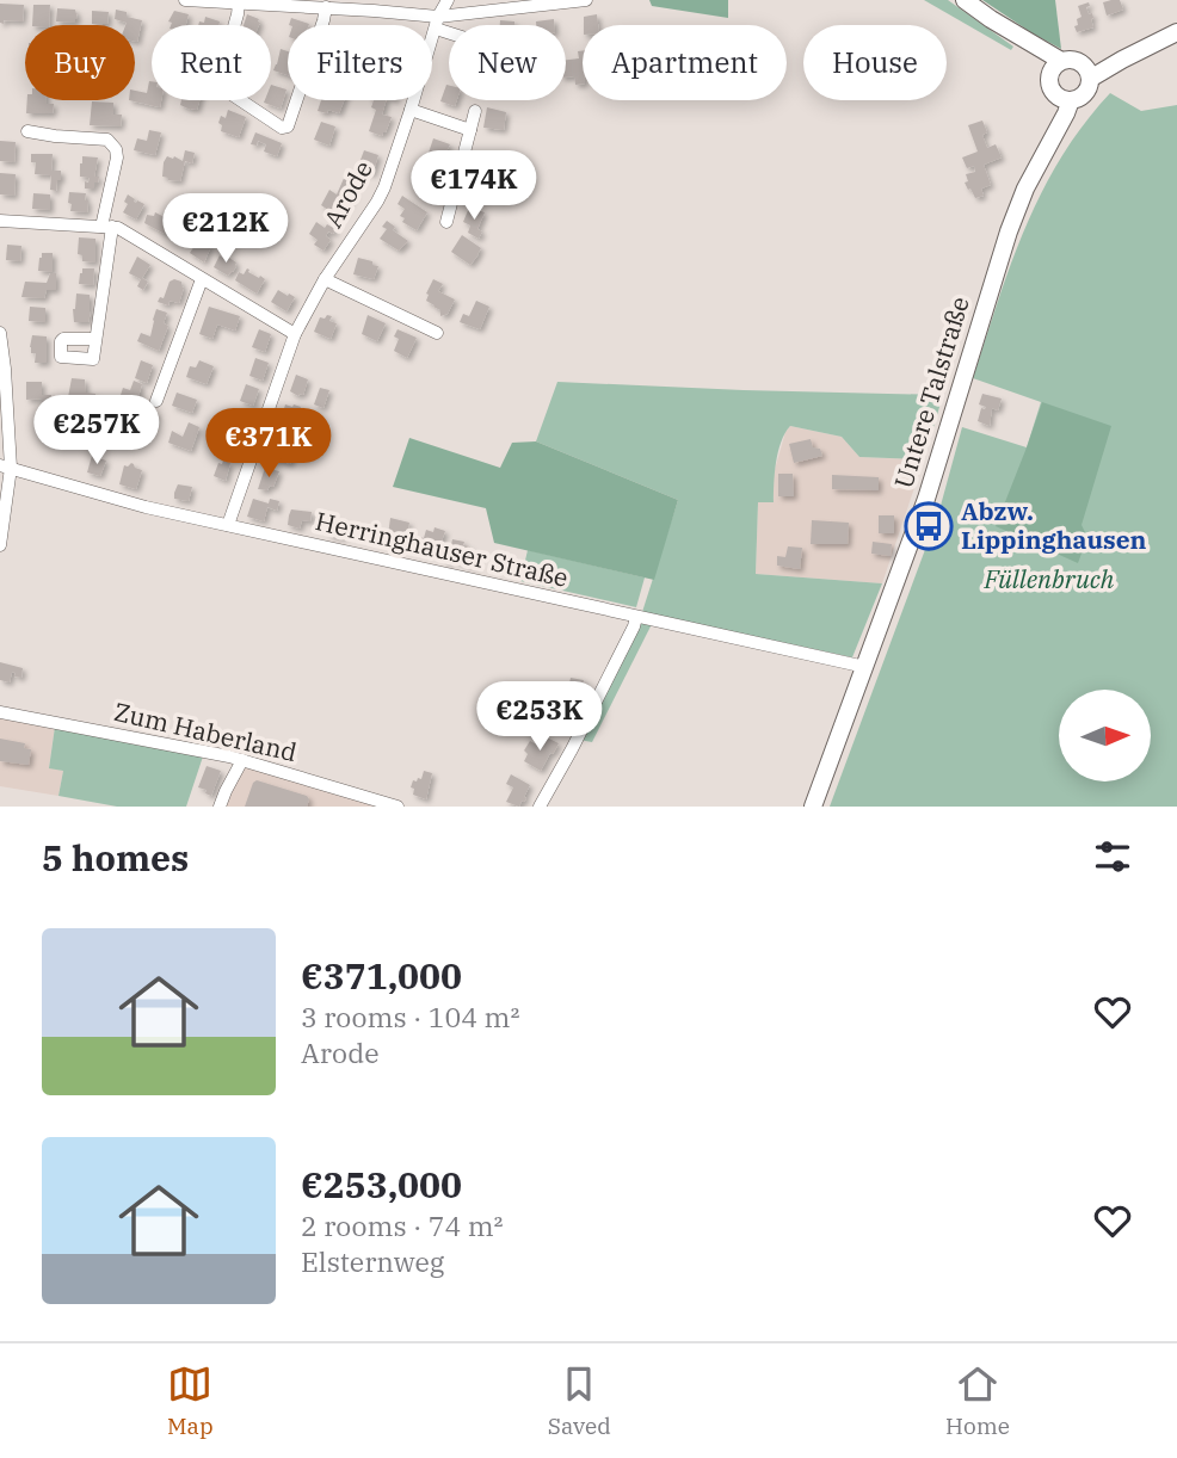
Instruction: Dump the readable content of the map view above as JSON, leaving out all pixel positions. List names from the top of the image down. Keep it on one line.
{"streets":{"street":["Arode","Untere Talstraße","Herringhauser Straße","Zum Haberland"]},"crossings":[["Arode","Herringhauser Straße"],["Untere Talstraße","Herringhauser Straße"]],"parks":["Füllenbruch"],"places":{"bus stop":["Abzw. Lippinghausen"]},"north":"right","page":{"chip":["Buy","Rent","Filters","New","Apartment","House"],"price":["€174K","€212K","€257K","€371K","€253K"],"heading":"5 homes","list":[{"name":"€371,000","note":"3 rooms · 104 m² · Arode"},{"name":"€253,000","note":"2 rooms · 74 m² · Elsternweg"}],"tabs":["Map","Saved","Home"]}}
